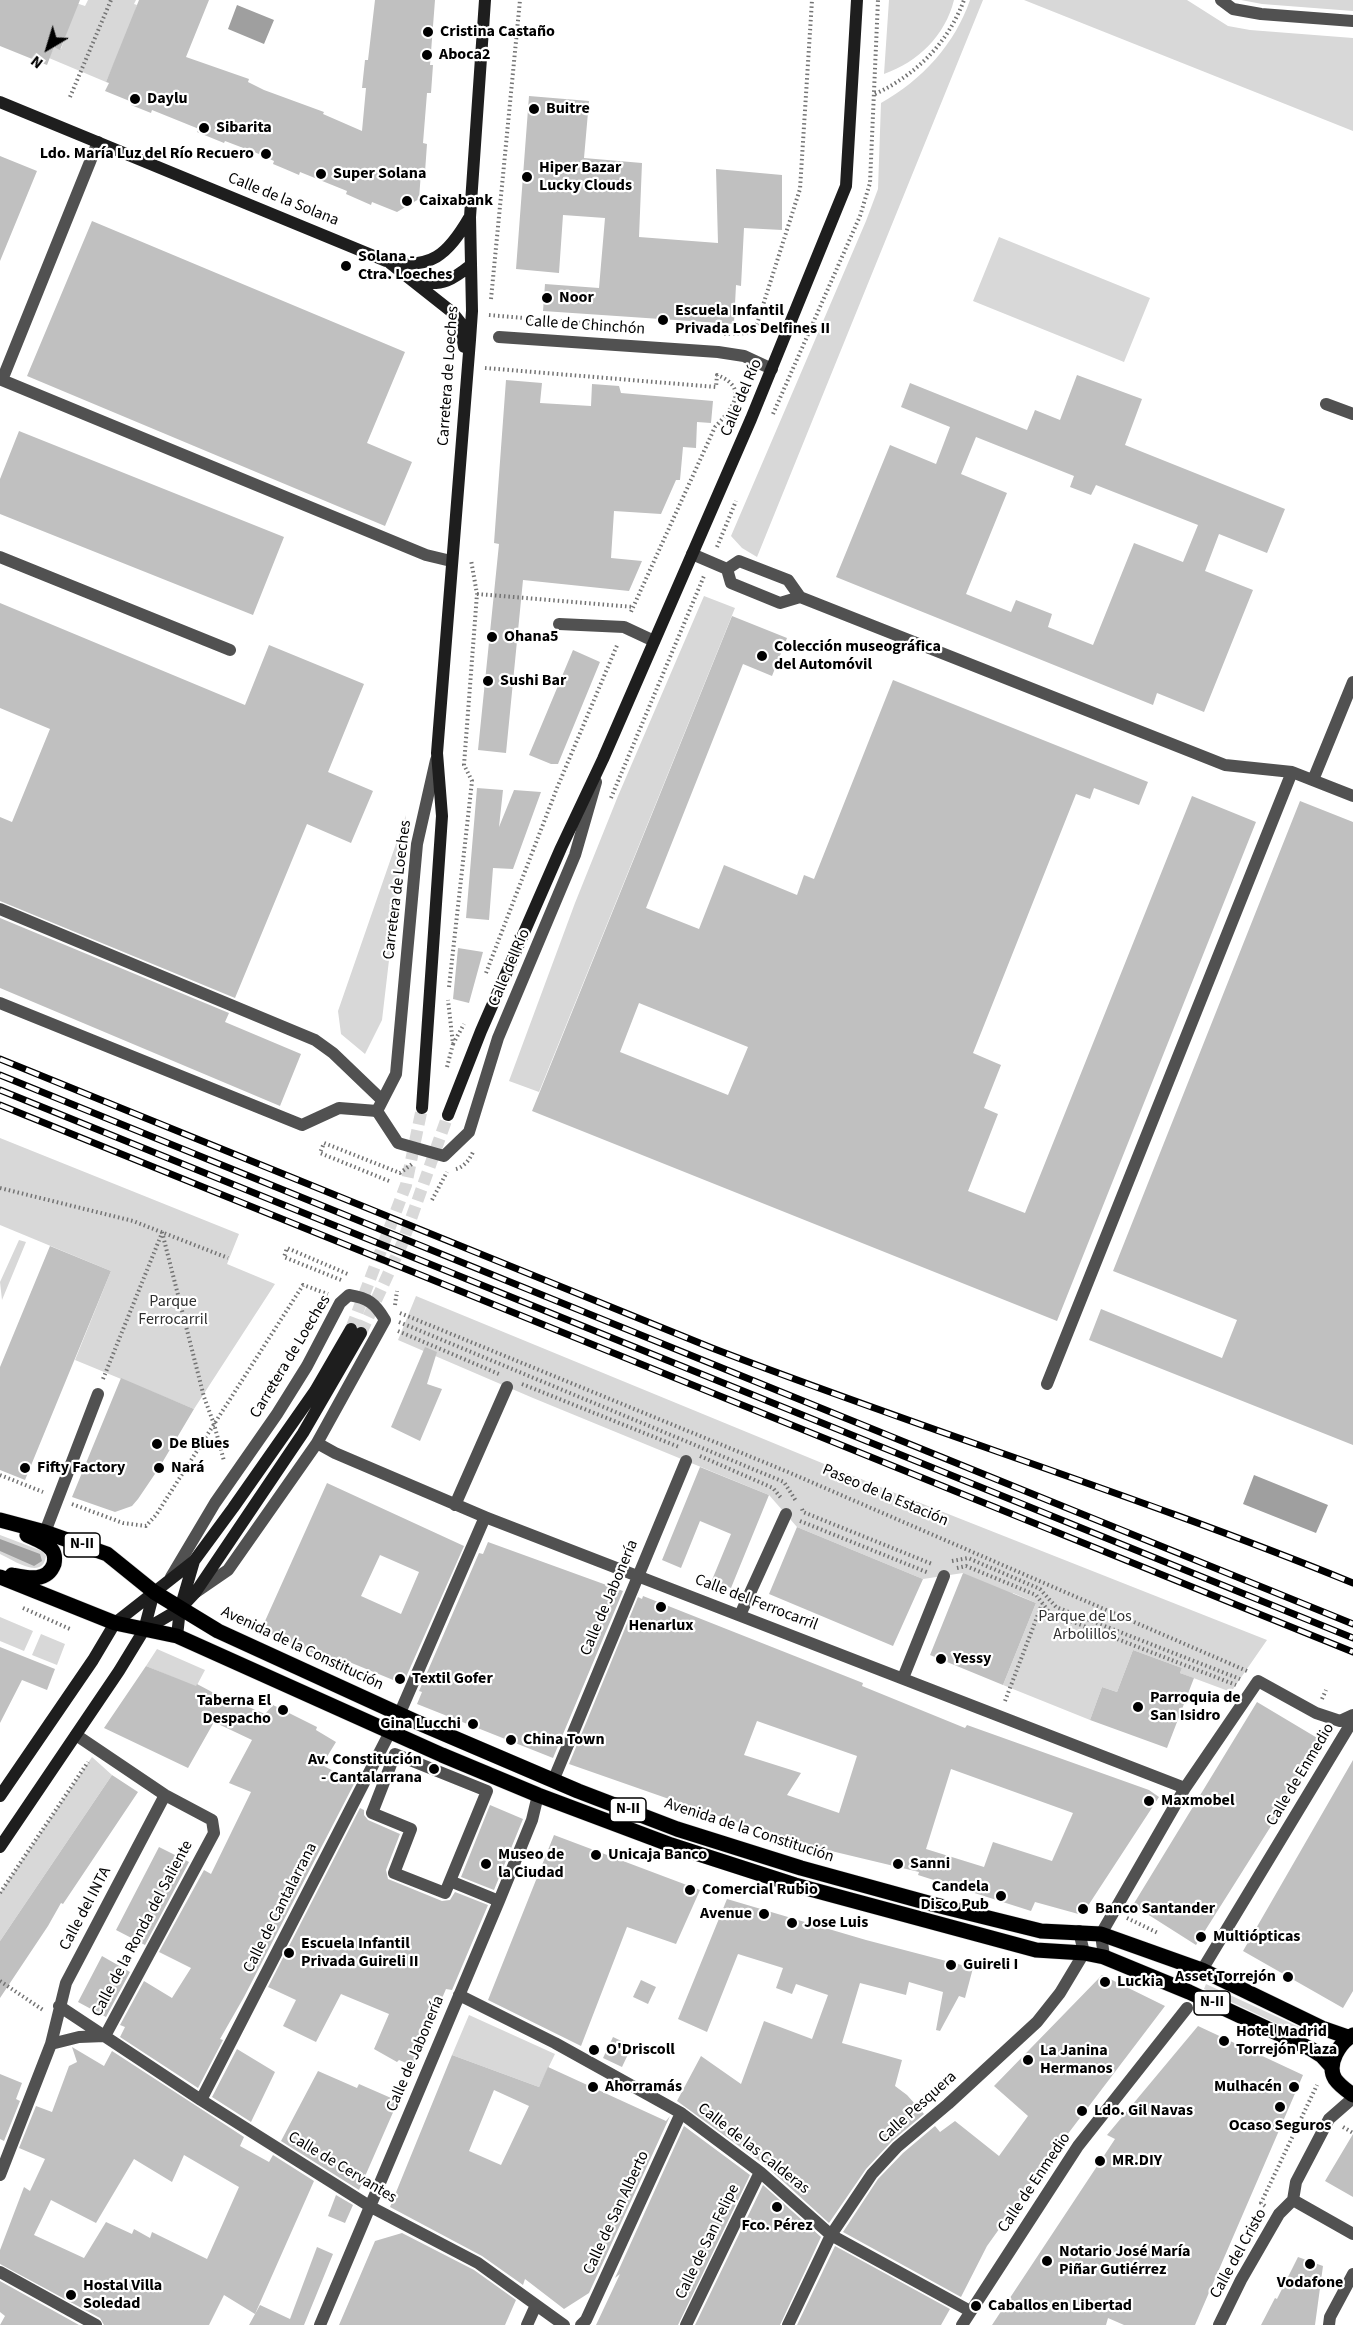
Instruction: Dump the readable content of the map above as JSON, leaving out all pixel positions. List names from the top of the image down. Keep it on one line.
{"streets":{"main road":["N-II","Avenida de la Constitución"],"street":["Calle de la Solana","Calle de Chinchón","Carretera de Loeches","Calle del Río","Calle de Jabonería","Calle del Ferrocarril","Calle de Enmedio","Calle de Cantalarrana","Calle del INTA","Calle de la Ronda del Saliente","Calle Pesquera","Calle de las Calderas","Calle de Cervantes","Calle de San Alberto","Calle de San Felipe","Calle del Cristo"],"path":["Paseo de la Estación"]},"crossings":[["Calle de Chinchón","Calle del Río"],["Carretera de Loeches","N-II"],["Carretera de Loeches","Calle del Ferrocarril"],["Carretera de Loeches","Avenida de la Constitución"],["N-II","Calle de Jabonería"],["N-II","Avenida de la Constitución"],["N-II","Calle de Cantalarrana"],["N-II","Calle Pesquera"],["Calle de Jabonería","Calle del Ferrocarril"],["Calle de Jabonería","Avenida de la Constitución"],["Calle de Jabonería","Calle de las Calderas"],["Calle de Jabonería","Calle de Cervantes"],["Avenida de la Constitución","Calle de Enmedio"],["Calle de Enmedio","Calle de las Calderas"],["Calle de Cantalarrana","Calle de Cervantes"],["Calle del INTA","Calle de la Ronda del Saliente"],["Calle de la Ronda del Saliente","Calle de Cervantes"],["Calle Pesquera","Calle de las Calderas"],["Calle de las Calderas","Calle de San Alberto"],["Calle de las Calderas","Calle de San Felipe"]],"parks":["Parque Ferrocarril","Parque de Los Arbolillos"],"places":["Cristina Castaño","Aboca2","Daylu","Buitre","Sibarita","Ldo. María Luz del Río Recuero","Super Solana","Hiper Bazar Lucky Clouds","Caixabank","Solana - Ctra. Loeches","Noor","Escuela Infantil Privada Los Delfines II","Ohana5","Colección museográfica del Automóvil","Sushi Bar","De Blues","Fifty Factory","Nará","Henarlux","Yessy","Textil Gofer","Parroquia de San Isidro","Taberna El Despacho","Gina Lucchi","China Town","Av. Constitución - Cantalarrana","Maxmobel","Unicaja Banco","Museo de la Ciudad","Sanni","Comercial Rubio","Candela Disco Pub","Banco Santander","Avenue","Jose Luis","Multiópticas","Escuela Infantil Privada Guireli II","Guireli I","Asset Torrejón","Luckia","Hotel Madrid Torrejón Plaza","O'Driscoll","La Janina Hermanos","Ahorramás","Mulhacén","Ocaso Seguros","Ldo. Gil Navas","MR.DIY","Fco. Pérez","Notario José María Piñar Gutiérrez","Vodafone","Hostal Villa Soledad","Caballos en Libertad"],"north":"bottom left"}
